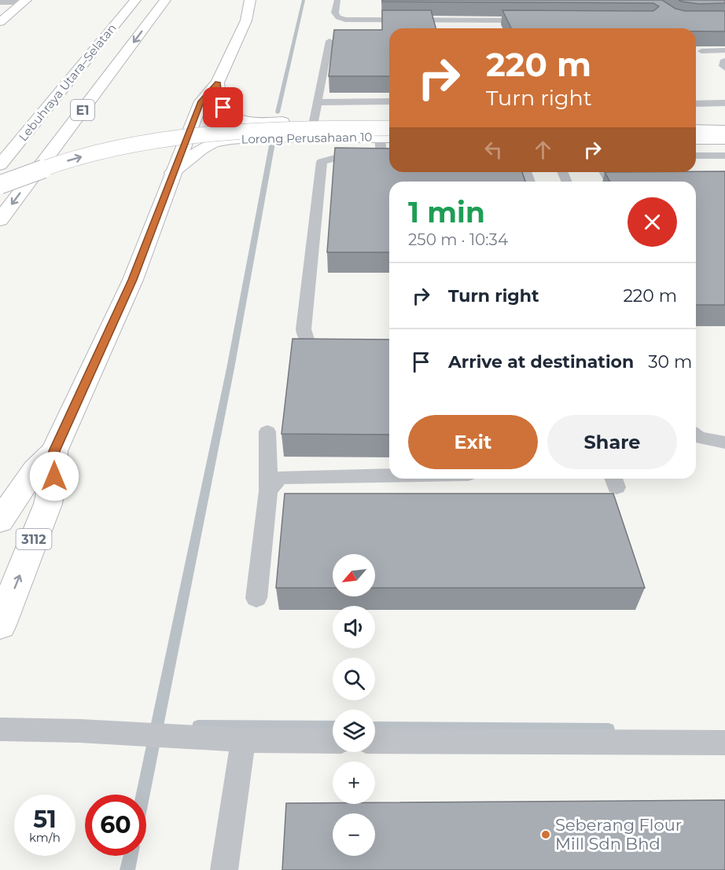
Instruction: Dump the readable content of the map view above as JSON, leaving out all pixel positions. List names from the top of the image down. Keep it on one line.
{"streets":{"main road":["Lebuhraya Utara–Selatan","E1","Lorong Perusahaan 10","3112"]},"crossings":[["Lorong Perusahaan 10","3112"]],"places":["Seberang Flour Mill Sdn Bhd"],"north":"bottom left","page":{"turn":["220 m","Turn right"],"heading":["1 min","250 m · 10:34"],"list":[{"name":"Turn right","value":"220 m"},{"name":"Arrive at destination","value":"30 m"}],"buttons":["Exit","Share"],"map_buttons":["+","−"],"speed":"51 km/h","limit":"60"}}
